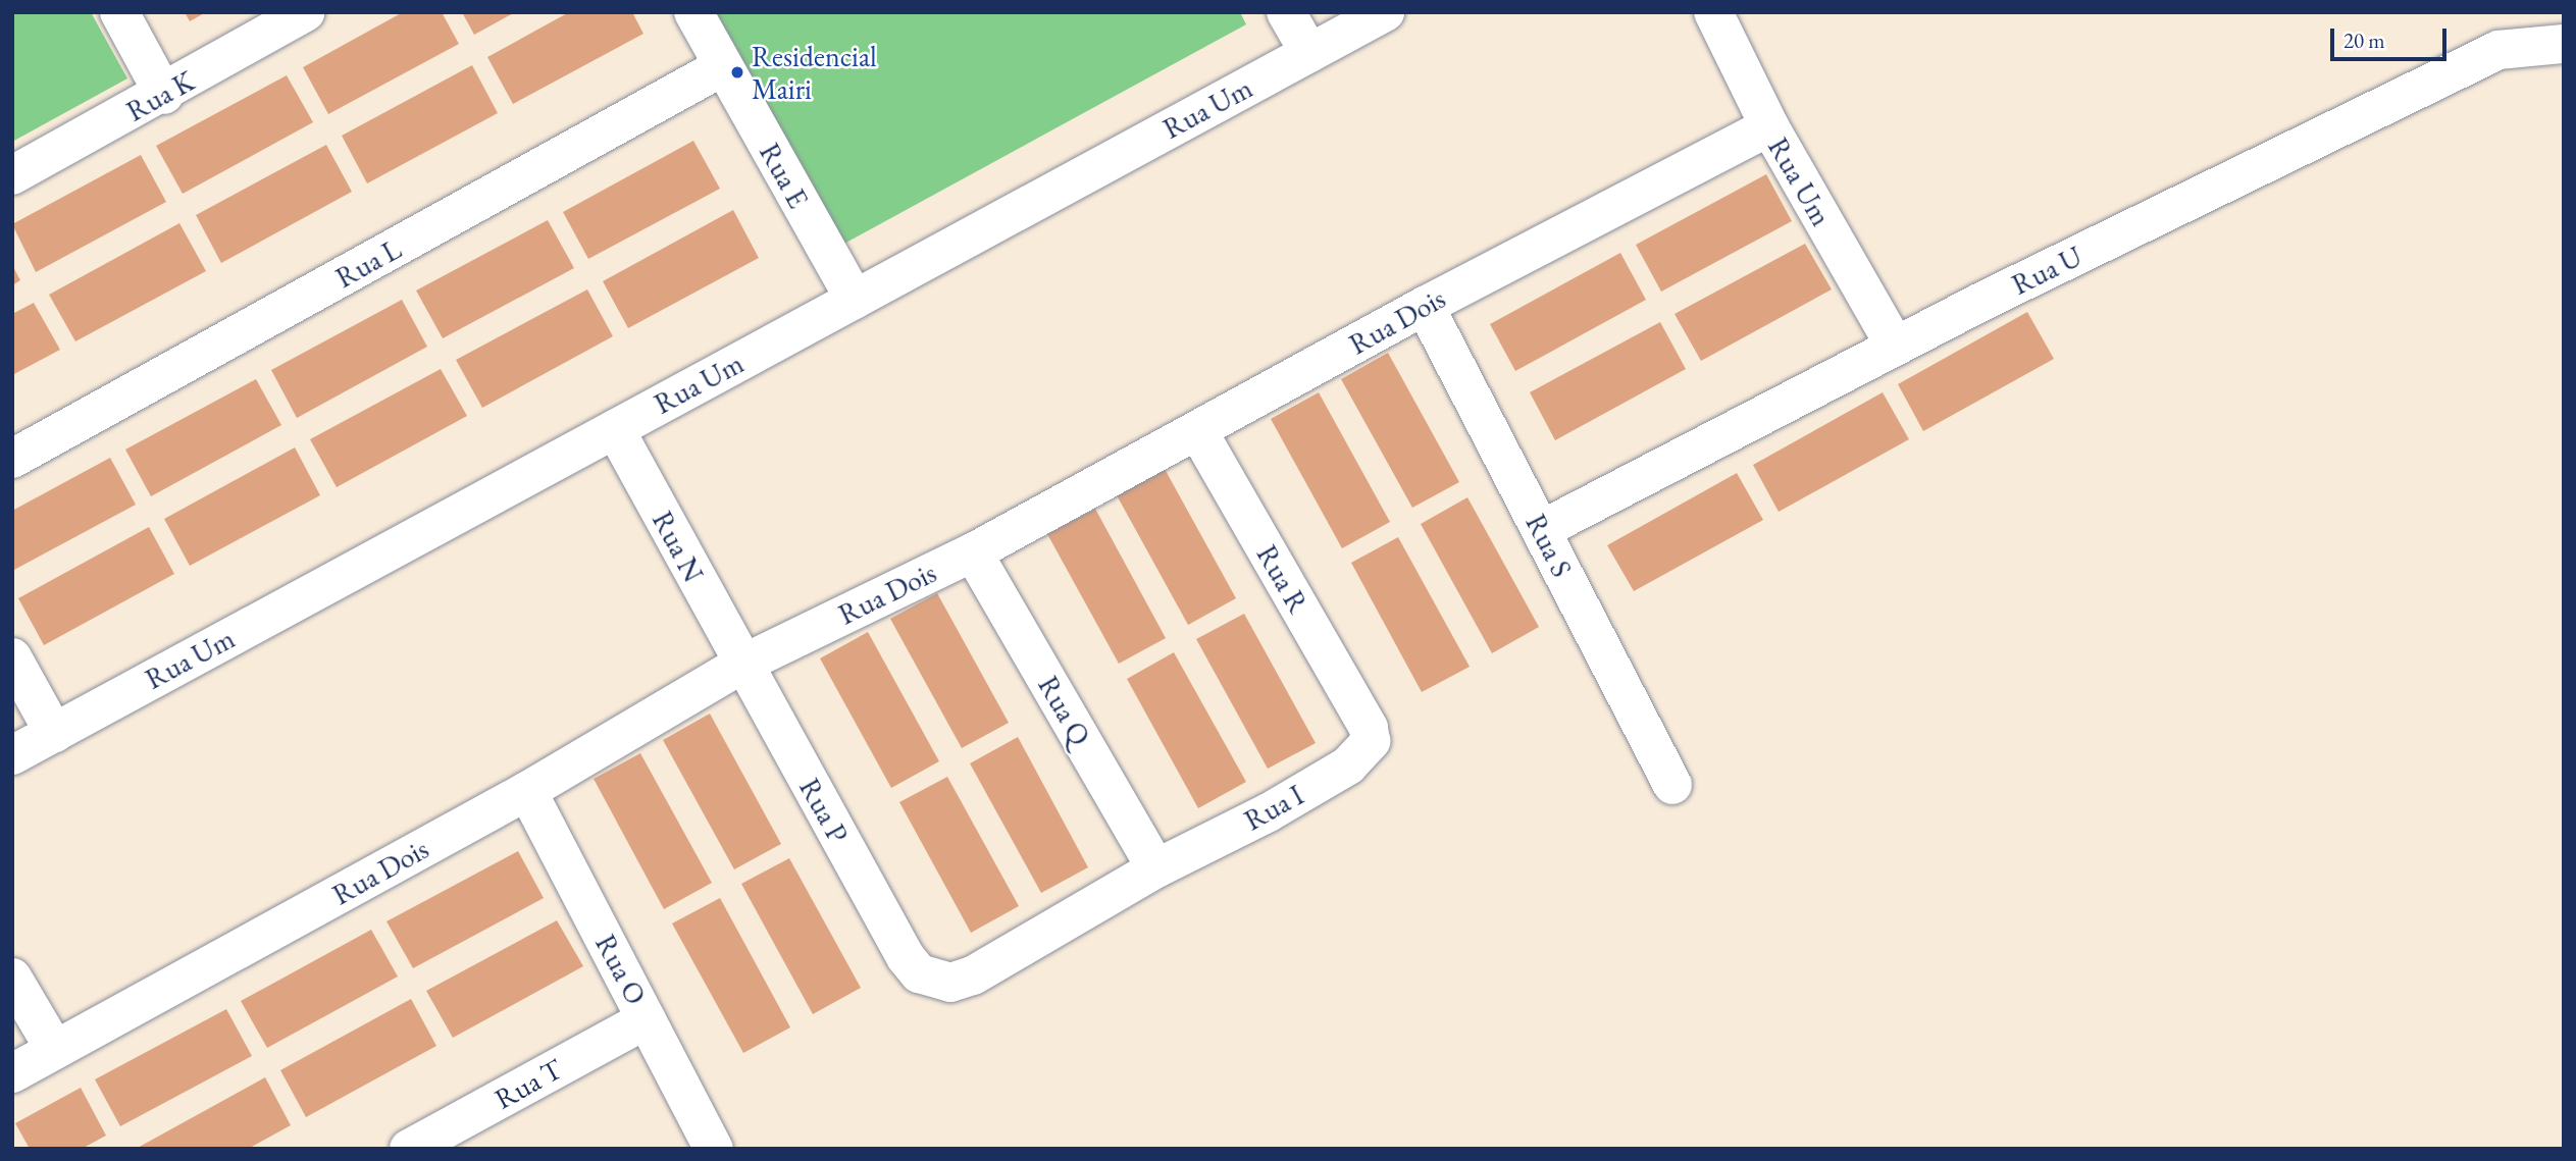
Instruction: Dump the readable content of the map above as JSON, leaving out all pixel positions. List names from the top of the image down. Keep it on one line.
{"streets":{"street":["Rua K","Rua Um","Rua E","Rua L","Rua U","Rua Dois","Rua S","Rua N","Rua R","Rua Q","Rua I","Rua P","Rua O","Rua T"]},"crossings":[["Rua Um","Rua E"],["Rua Um","Rua U"],["Rua Um","Rua Dois"],["Rua Um","Rua N"],["Rua E","Rua L"],["Rua U","Rua S"],["Rua Dois","Rua S"],["Rua Dois","Rua N"],["Rua Dois","Rua R"],["Rua Dois","Rua Q"],["Rua Dois","Rua P"],["Rua Dois","Rua O"],["Rua N","Rua P"],["Rua R","Rua I"],["Rua Q","Rua I"],["Rua Q","Rua P"],["Rua I","Rua P"],["Rua O","Rua T"]],"places":["Residencial Mairi"],"scale_bar":"20 m"}
